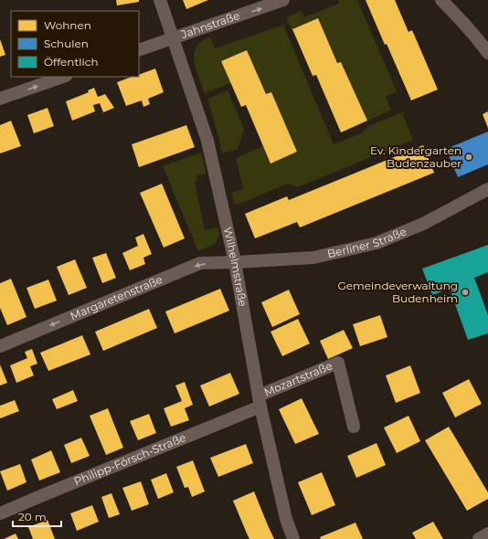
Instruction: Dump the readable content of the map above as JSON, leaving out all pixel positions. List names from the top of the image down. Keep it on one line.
{"streets":{"street":["Jahnstraße","Berliner Straße","Wilhelmstraße","Margaretenstraße","Mozartstraße","Philipp-Försch-Straße"]},"crossings":[["Jahnstraße","Wilhelmstraße"],["Berliner Straße","Wilhelmstraße"],["Berliner Straße","Margaretenstraße"],["Wilhelmstraße","Margaretenstraße"],["Wilhelmstraße","Mozartstraße"],["Wilhelmstraße","Philipp-Försch-Straße"],["Mozartstraße","Philipp-Försch-Straße"]],"one_way":["Jahnstraße","Margaretenstraße"],"places":["Ev. Kindergarten Budenzauber","Gemeindeverwaltung Budenheim"],"legend":["Wohnen","Schulen","Öffentlich"],"scale_bar":"20 m"}
